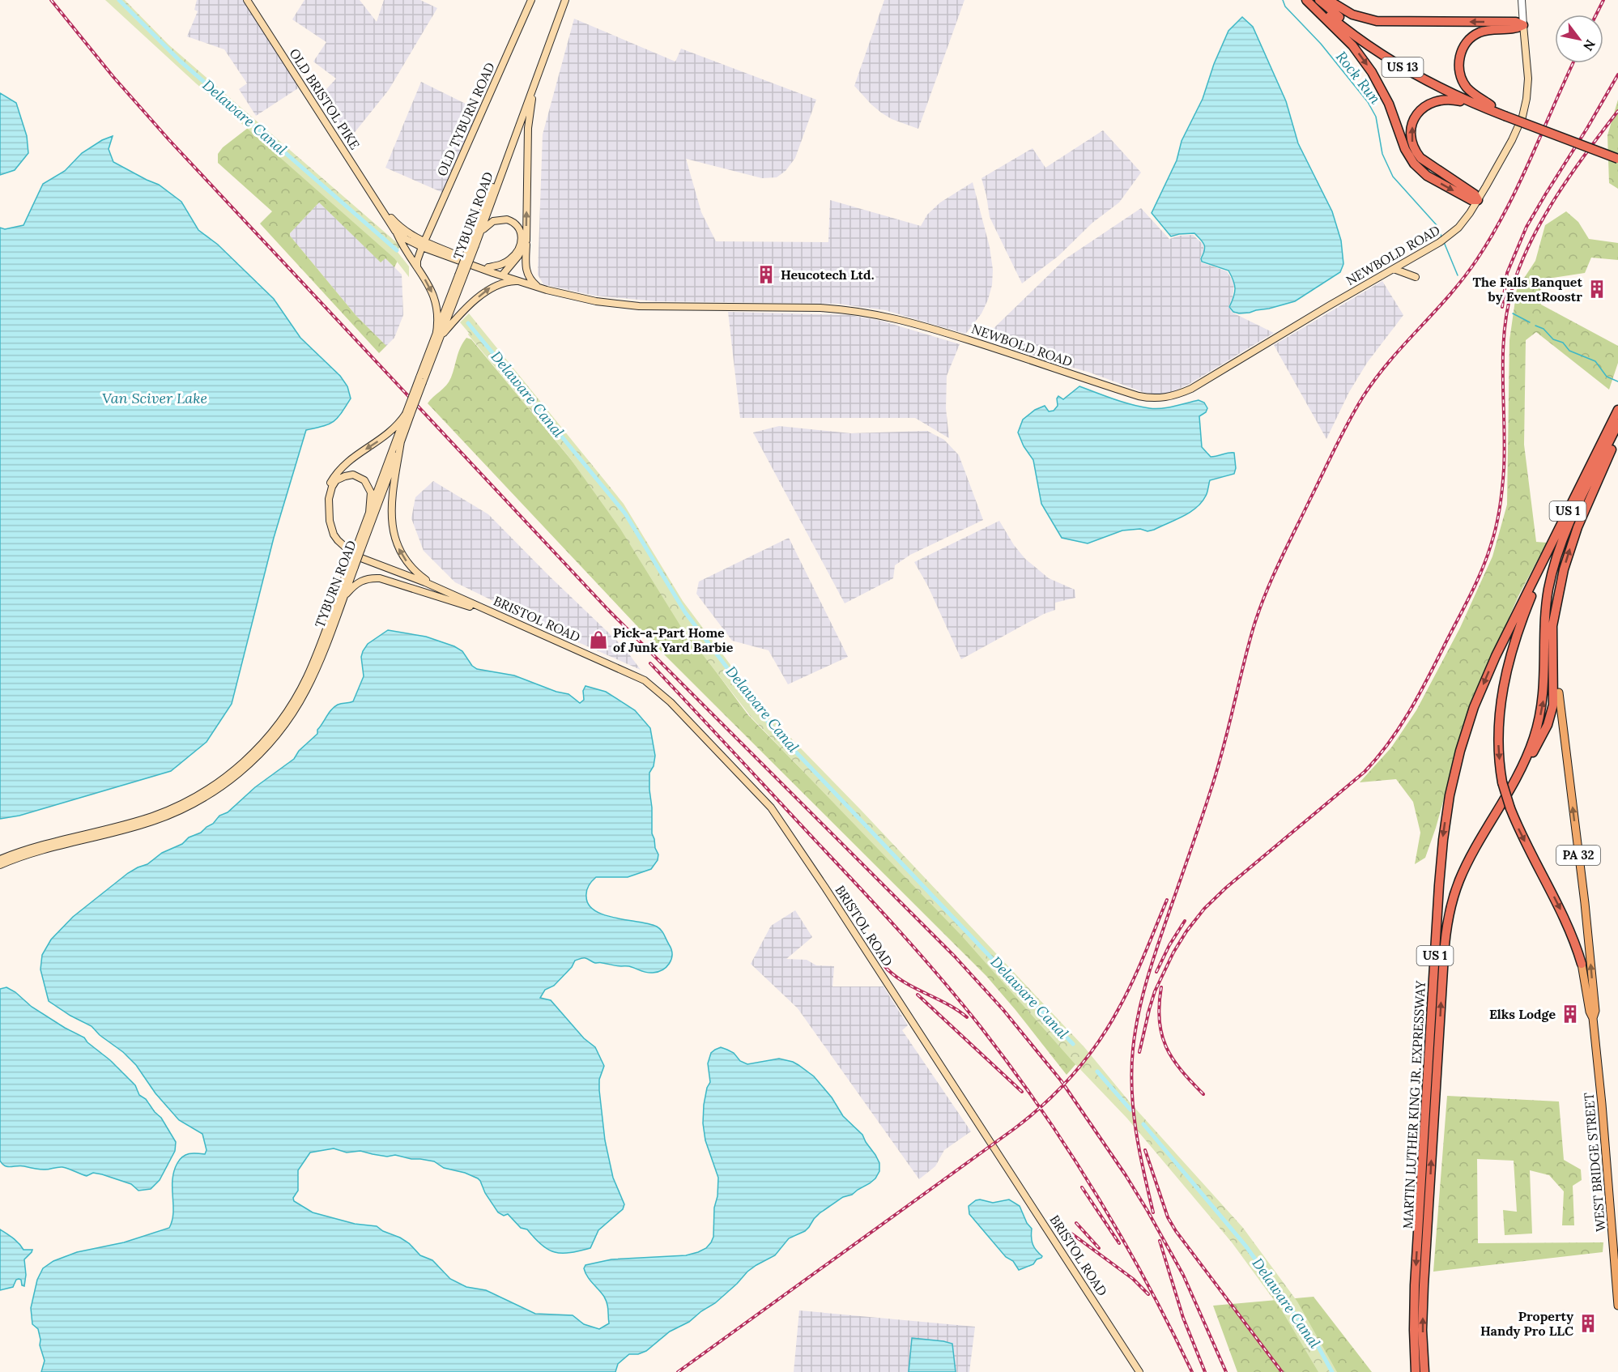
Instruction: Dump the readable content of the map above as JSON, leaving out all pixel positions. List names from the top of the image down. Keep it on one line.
{"streets":{"highway":["US 13","US 1","MARTIN LUTHER KING JR. EXPRESSWAY"],"main road":["OLD BRISTOL PIKE","OLD TYBURN ROAD","TYBURN ROAD","NEWBOLD ROAD","BRISTOL ROAD","PA 32","WEST BRIDGE STREET"]},"crossings":[["OLD BRISTOL PIKE","OLD TYBURN ROAD"],["OLD BRISTOL PIKE","NEWBOLD ROAD"],["OLD TYBURN ROAD","NEWBOLD ROAD"]],"one_way":["WEST BRIDGE STREET"],"water":["Rock Run","Delaware Canal","Van Sciver Lake"],"places":{"building":["Heucotech Ltd.","The Falls Banquet by EventRoostr","Elks Lodge","Property Handy Pro LLC"],"shop":["Pick-a-Part Home of Junk Yard Barbie"]},"north":"bottom right"}
